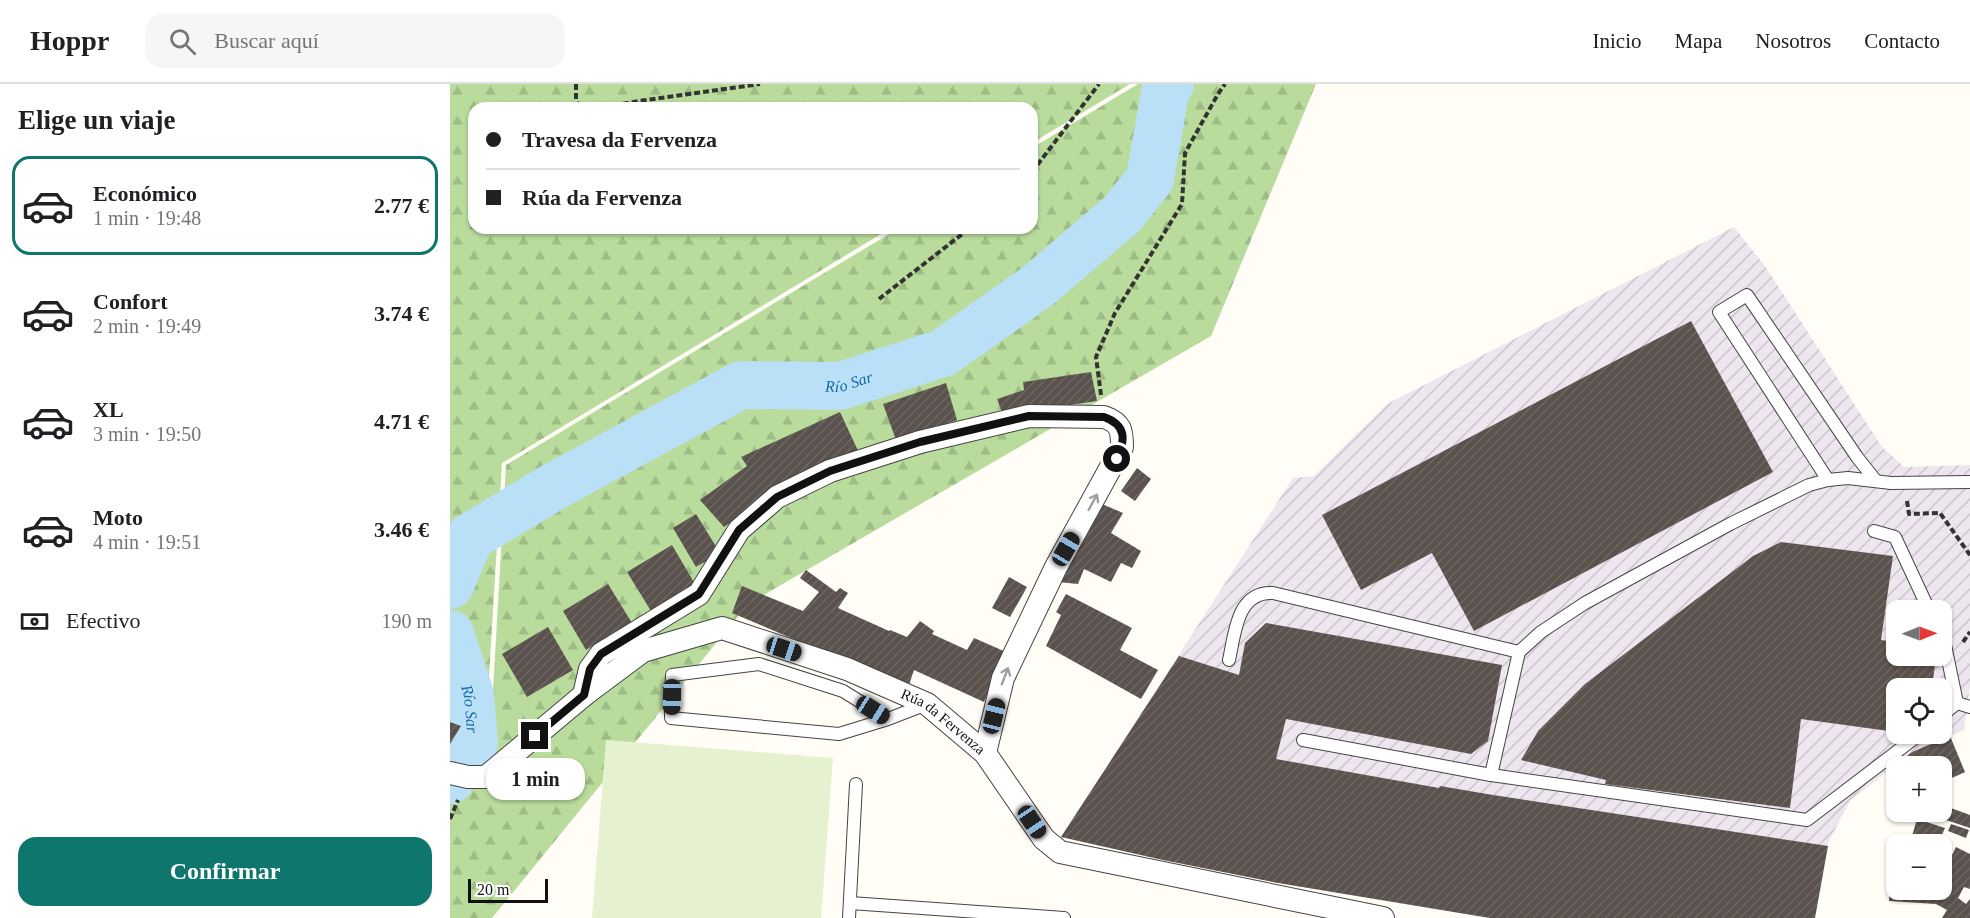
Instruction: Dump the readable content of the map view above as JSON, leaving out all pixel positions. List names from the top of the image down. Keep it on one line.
{"streets":{"street":["Rúa da Fervenza"]},"water":["Río Sar"],"scale_bar":"20 m","north":"right","page":{"header":"Hoppr","search":"Buscar aquí","nav":["Inicio","Mapa","Nosotros","Contacto"],"heading":"Elige un viaje","banner":["Travesa da Fervenza","Rúa da Fervenza"],"list":[{"name":"Económico","note":"1 min · 19:48","value":"2.77 €"},{"name":"Confort","note":"2 min · 19:49","value":"3.74 €"},{"name":"XL","note":"3 min · 19:50","value":"4.71 €"},{"name":"Moto","note":"4 min · 19:51","value":"3.46 €"}],"pay":["Efectivo","190 m"],"map_buttons":["+","−"],"bubble":"1 min","buttons":"Confirmar","scale":"20 m"}}
